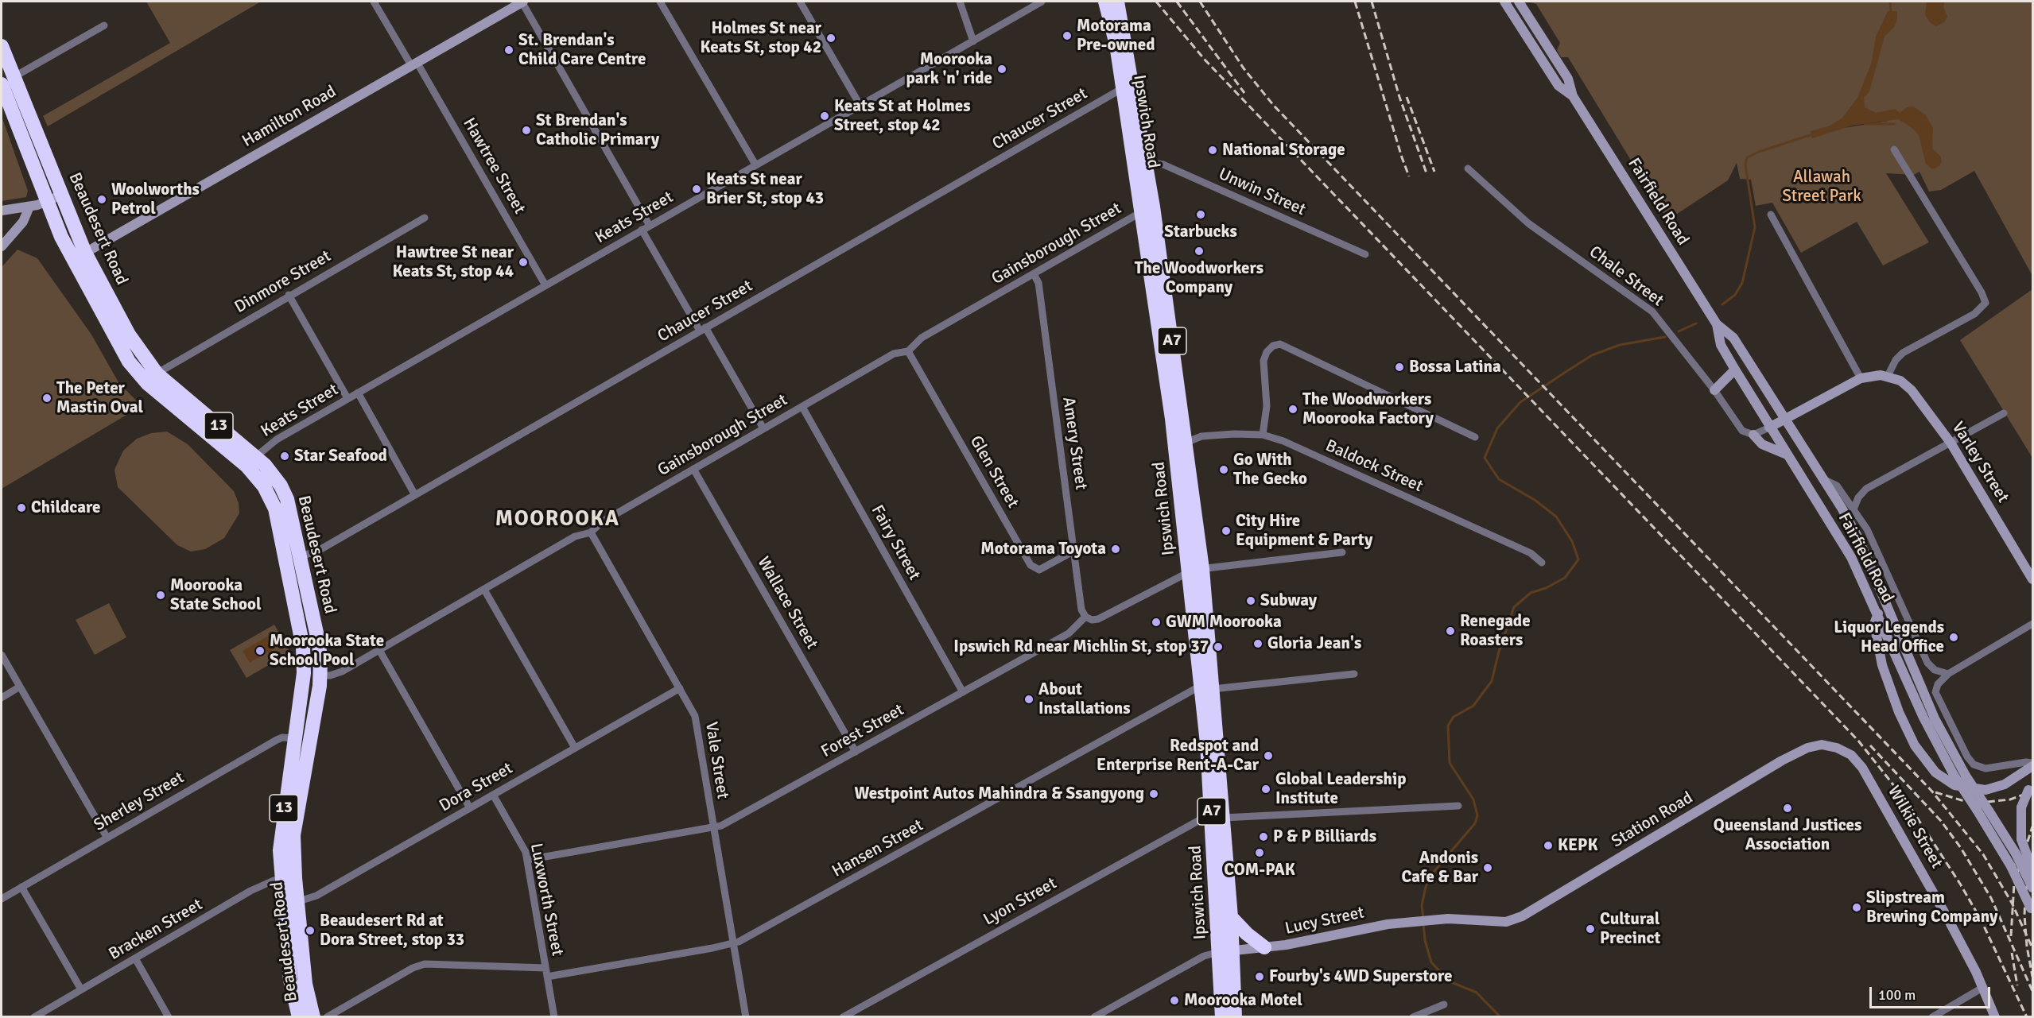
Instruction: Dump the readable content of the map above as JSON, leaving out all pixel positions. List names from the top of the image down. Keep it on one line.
{"streets":{"highway":["Ipswich Road","Beaudesert Road","A7","13"],"main road":["Hamilton Road","Fairfield Road","Varley Street","Station Road","Wilkie Street","Lucy Street"],"street":["Chaucer Street","Hawtree Street","Unwin Street","Keats Street","Gainsborough Street","Chale Street","Dinmore Street","Amery Street","Baldock Street","Glen Street","Fairy Street","Wallace Street","Forest Street","Vale Street","Dora Street","Sherley Street","Hansen Street","Luxworth Street","Lyon Street","Bracken Street"]},"crossings":[["Hamilton Road","Hawtree Street"],["Hamilton Road","Beaudesert Road"],["Chaucer Street","Ipswich Road"],["Chaucer Street","Beaudesert Road"],["Ipswich Road","Unwin Street"],["Ipswich Road","Gainsborough Street"],["Ipswich Road","Baldock Street"],["Ipswich Road","Hansen Street"],["Ipswich Road","Lyon Street"],["Ipswich Road","Lucy Street"],["Hawtree Street","Keats Street"],["Keats Street","Beaudesert Road"],["Beaudesert Road","Gainsborough Street"],["Beaudesert Road","Dinmore Street"],["Beaudesert Road","Dora Street"],["Beaudesert Road","Sherley Street"],["Beaudesert Road","Bracken Street"],["Gainsborough Street","Amery Street"],["Gainsborough Street","Glen Street"],["Gainsborough Street","Fairy Street"],["Gainsborough Street","Wallace Street"],["Gainsborough Street","Vale Street"],["Amery Street","Glen Street"],["Amery Street","Forest Street"],["Fairy Street","Forest Street"],["Wallace Street","Forest Street"],["Forest Street","Vale Street"],["Forest Street","Luxworth Street"],["Vale Street","Dora Street"],["Vale Street","Hansen Street"],["Dora Street","Luxworth Street"],["Station Road","Wilkie Street"],["Station Road","Lucy Street"],["Hansen Street","Luxworth Street"]],"districts":["MOOROOKA"],"parks":["Allawah Street Park"],"places":["Motorama Pre-owned","Holmes St near Keats St, stop 42","St. Brendan's Child Care Centre","Moorooka park 'n' ride","Keats St at Holmes Street, stop 42","St Brendan's Catholic Primary","National Storage","Keats St near Brier St, stop 43","Woolworths Petrol","Starbucks","The Woodworkers Company","Hawtree St near Keats St, stop 44","Bossa Latina","The Peter Mastin Oval","The Woodworkers Moorooka Factory","Star Seafood","Go With The Gecko","Childcare","City Hire Equipment & Party","Motorama Toyota","Moorooka State School","Subway","GWM Moorooka","Renegade Roasters","Liquor Legends Head Office","Gloria Jean's","Ipswich Rd near Michlin St, stop 37","Moorooka State School Pool","About Installations","Redspot and Enterprise Rent-A-Car","Global Leadership Institute","Westpoint Autos Mahindra & Ssangyong","Queensland Justices Association","P & P Billiards","KEPK","COM-PAK","Andonis Cafe & Bar","Slipstream Brewing Company","Cultural Precinct","Beaudesert Rd at Dora Street, stop 33","Fourby's 4WD Superstore","Moorooka Motel"],"scale_bar":"100 m"}
